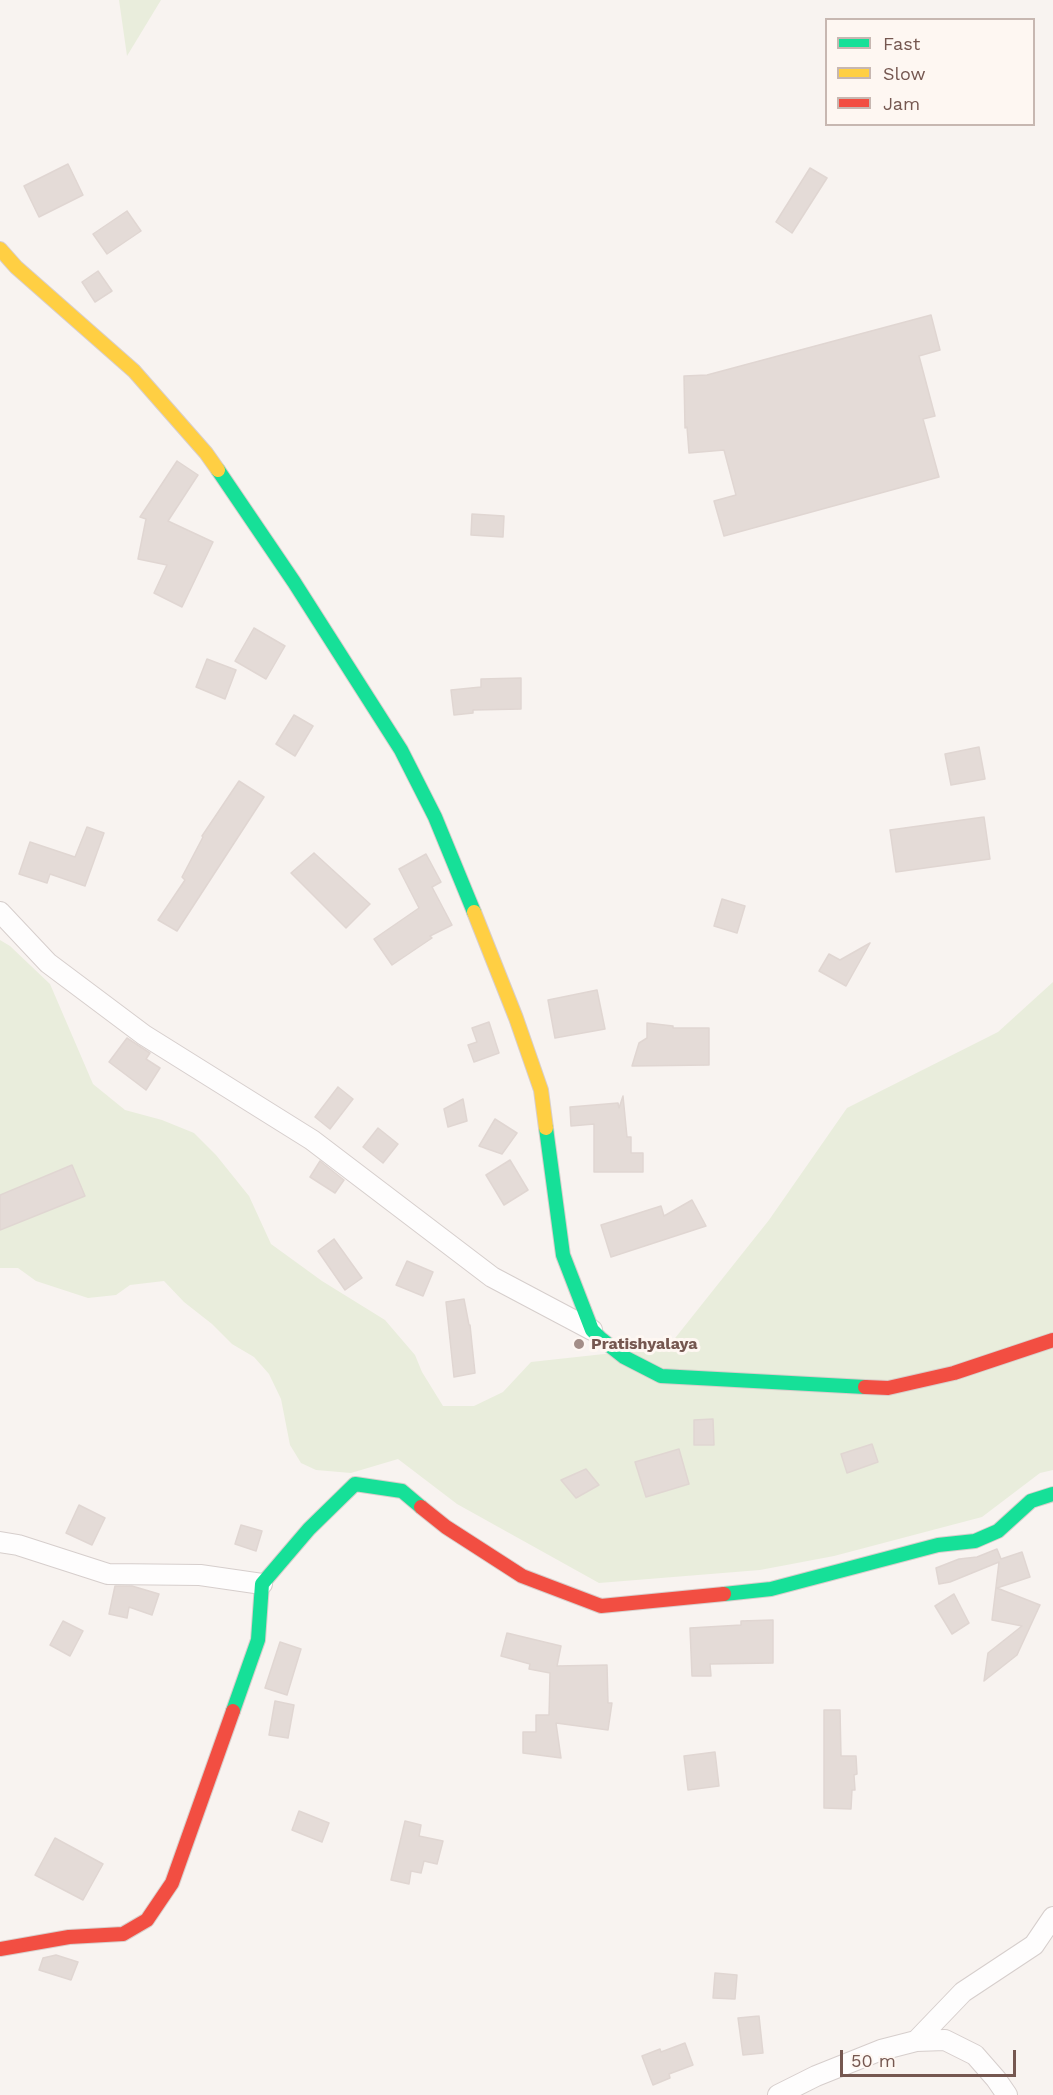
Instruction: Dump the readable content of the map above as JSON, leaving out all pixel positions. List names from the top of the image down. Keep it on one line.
{"places":["Pratishyalaya"],"legend":["Fast","Slow","Jam"],"scale_bar":"50 m"}
